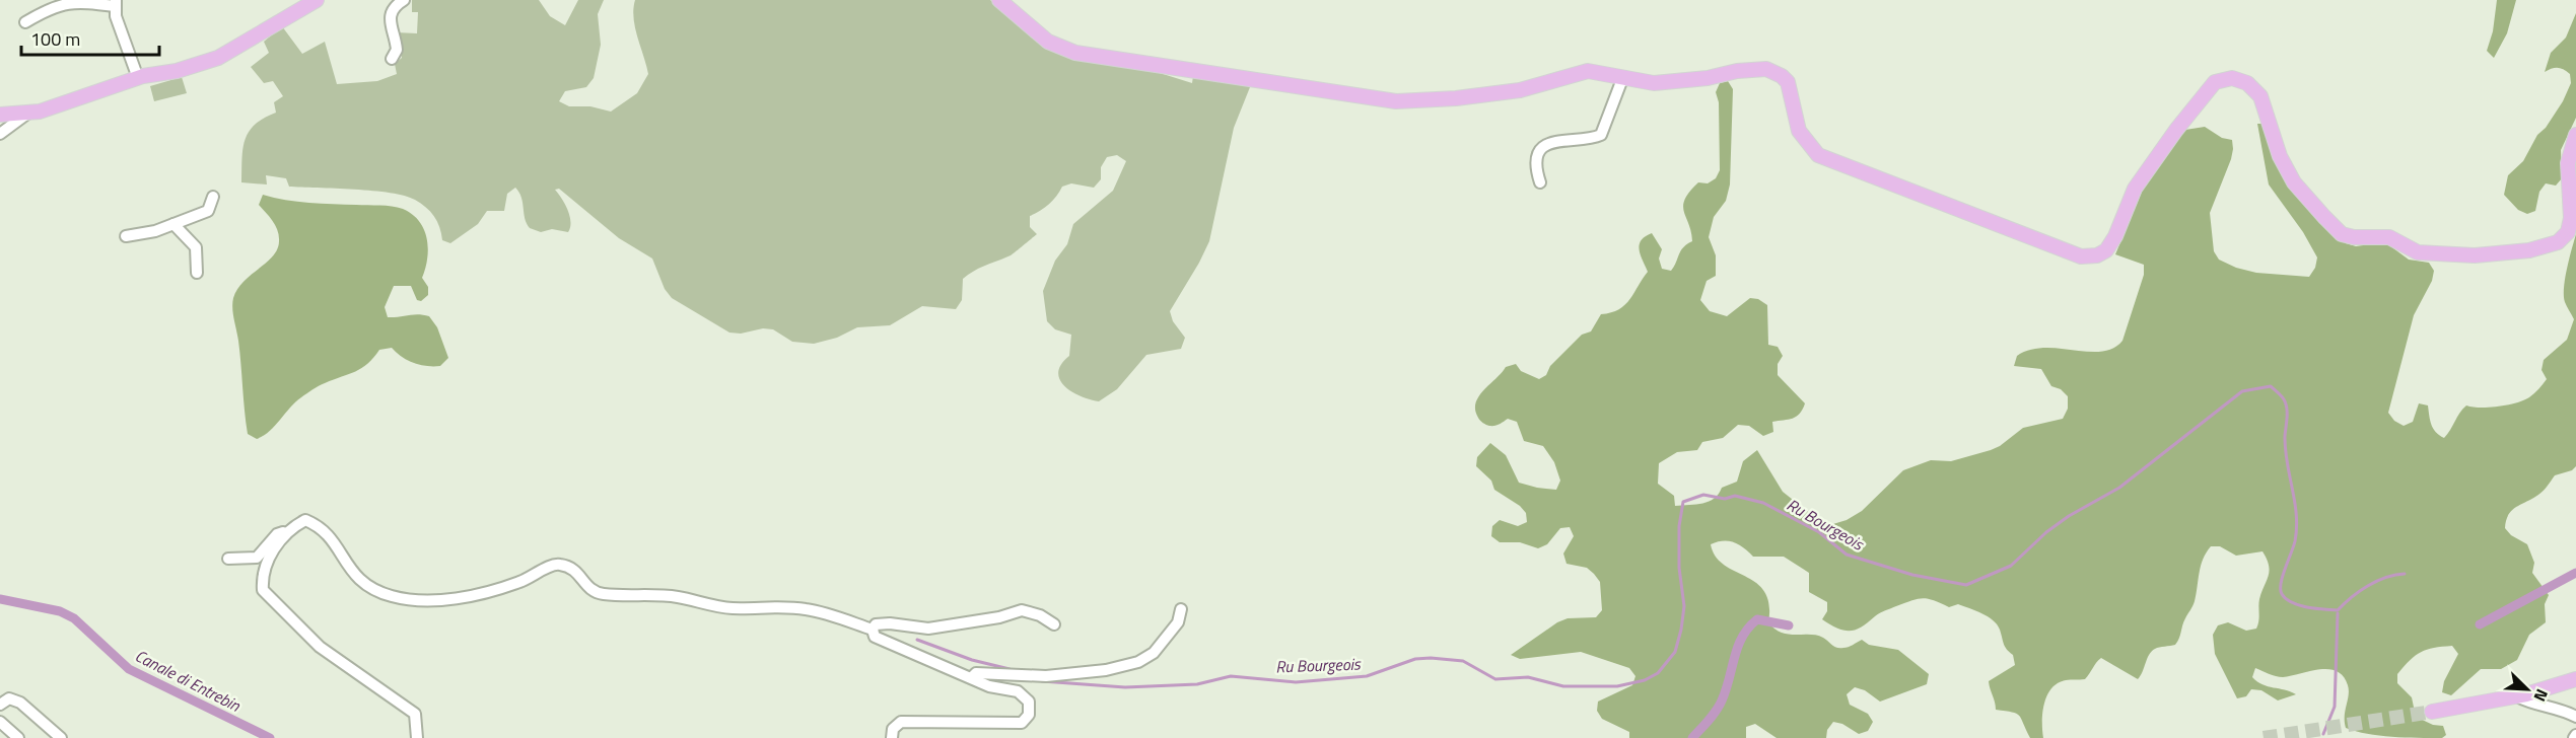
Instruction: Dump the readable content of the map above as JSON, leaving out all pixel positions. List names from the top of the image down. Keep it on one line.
{"water":["Ru Bourgeois","Canale di Entrebin"],"scale_bar":"100 m","north":"bottom right"}
